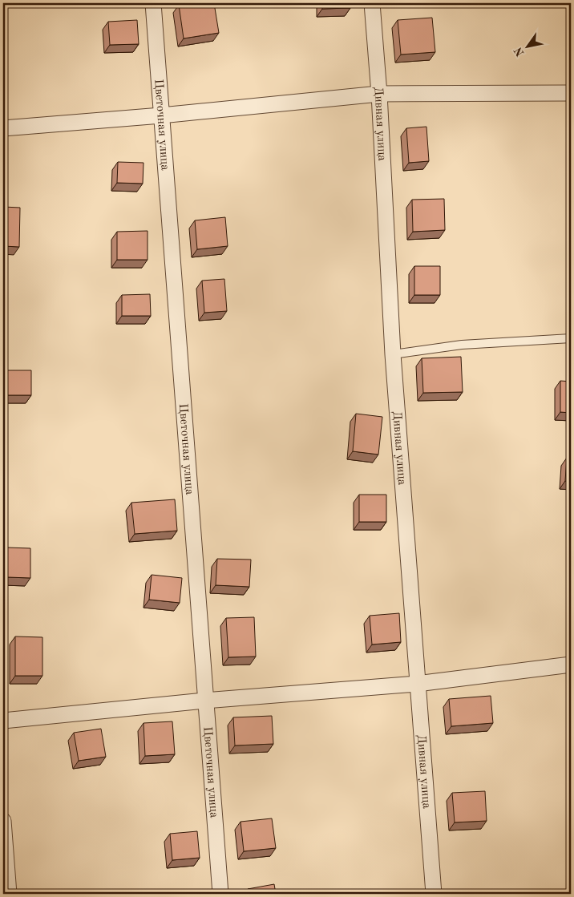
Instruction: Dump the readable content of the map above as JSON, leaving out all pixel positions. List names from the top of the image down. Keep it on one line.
{"streets":{"street":["Дивная улица","Цветочная улица"]},"north":"bottom left"}
